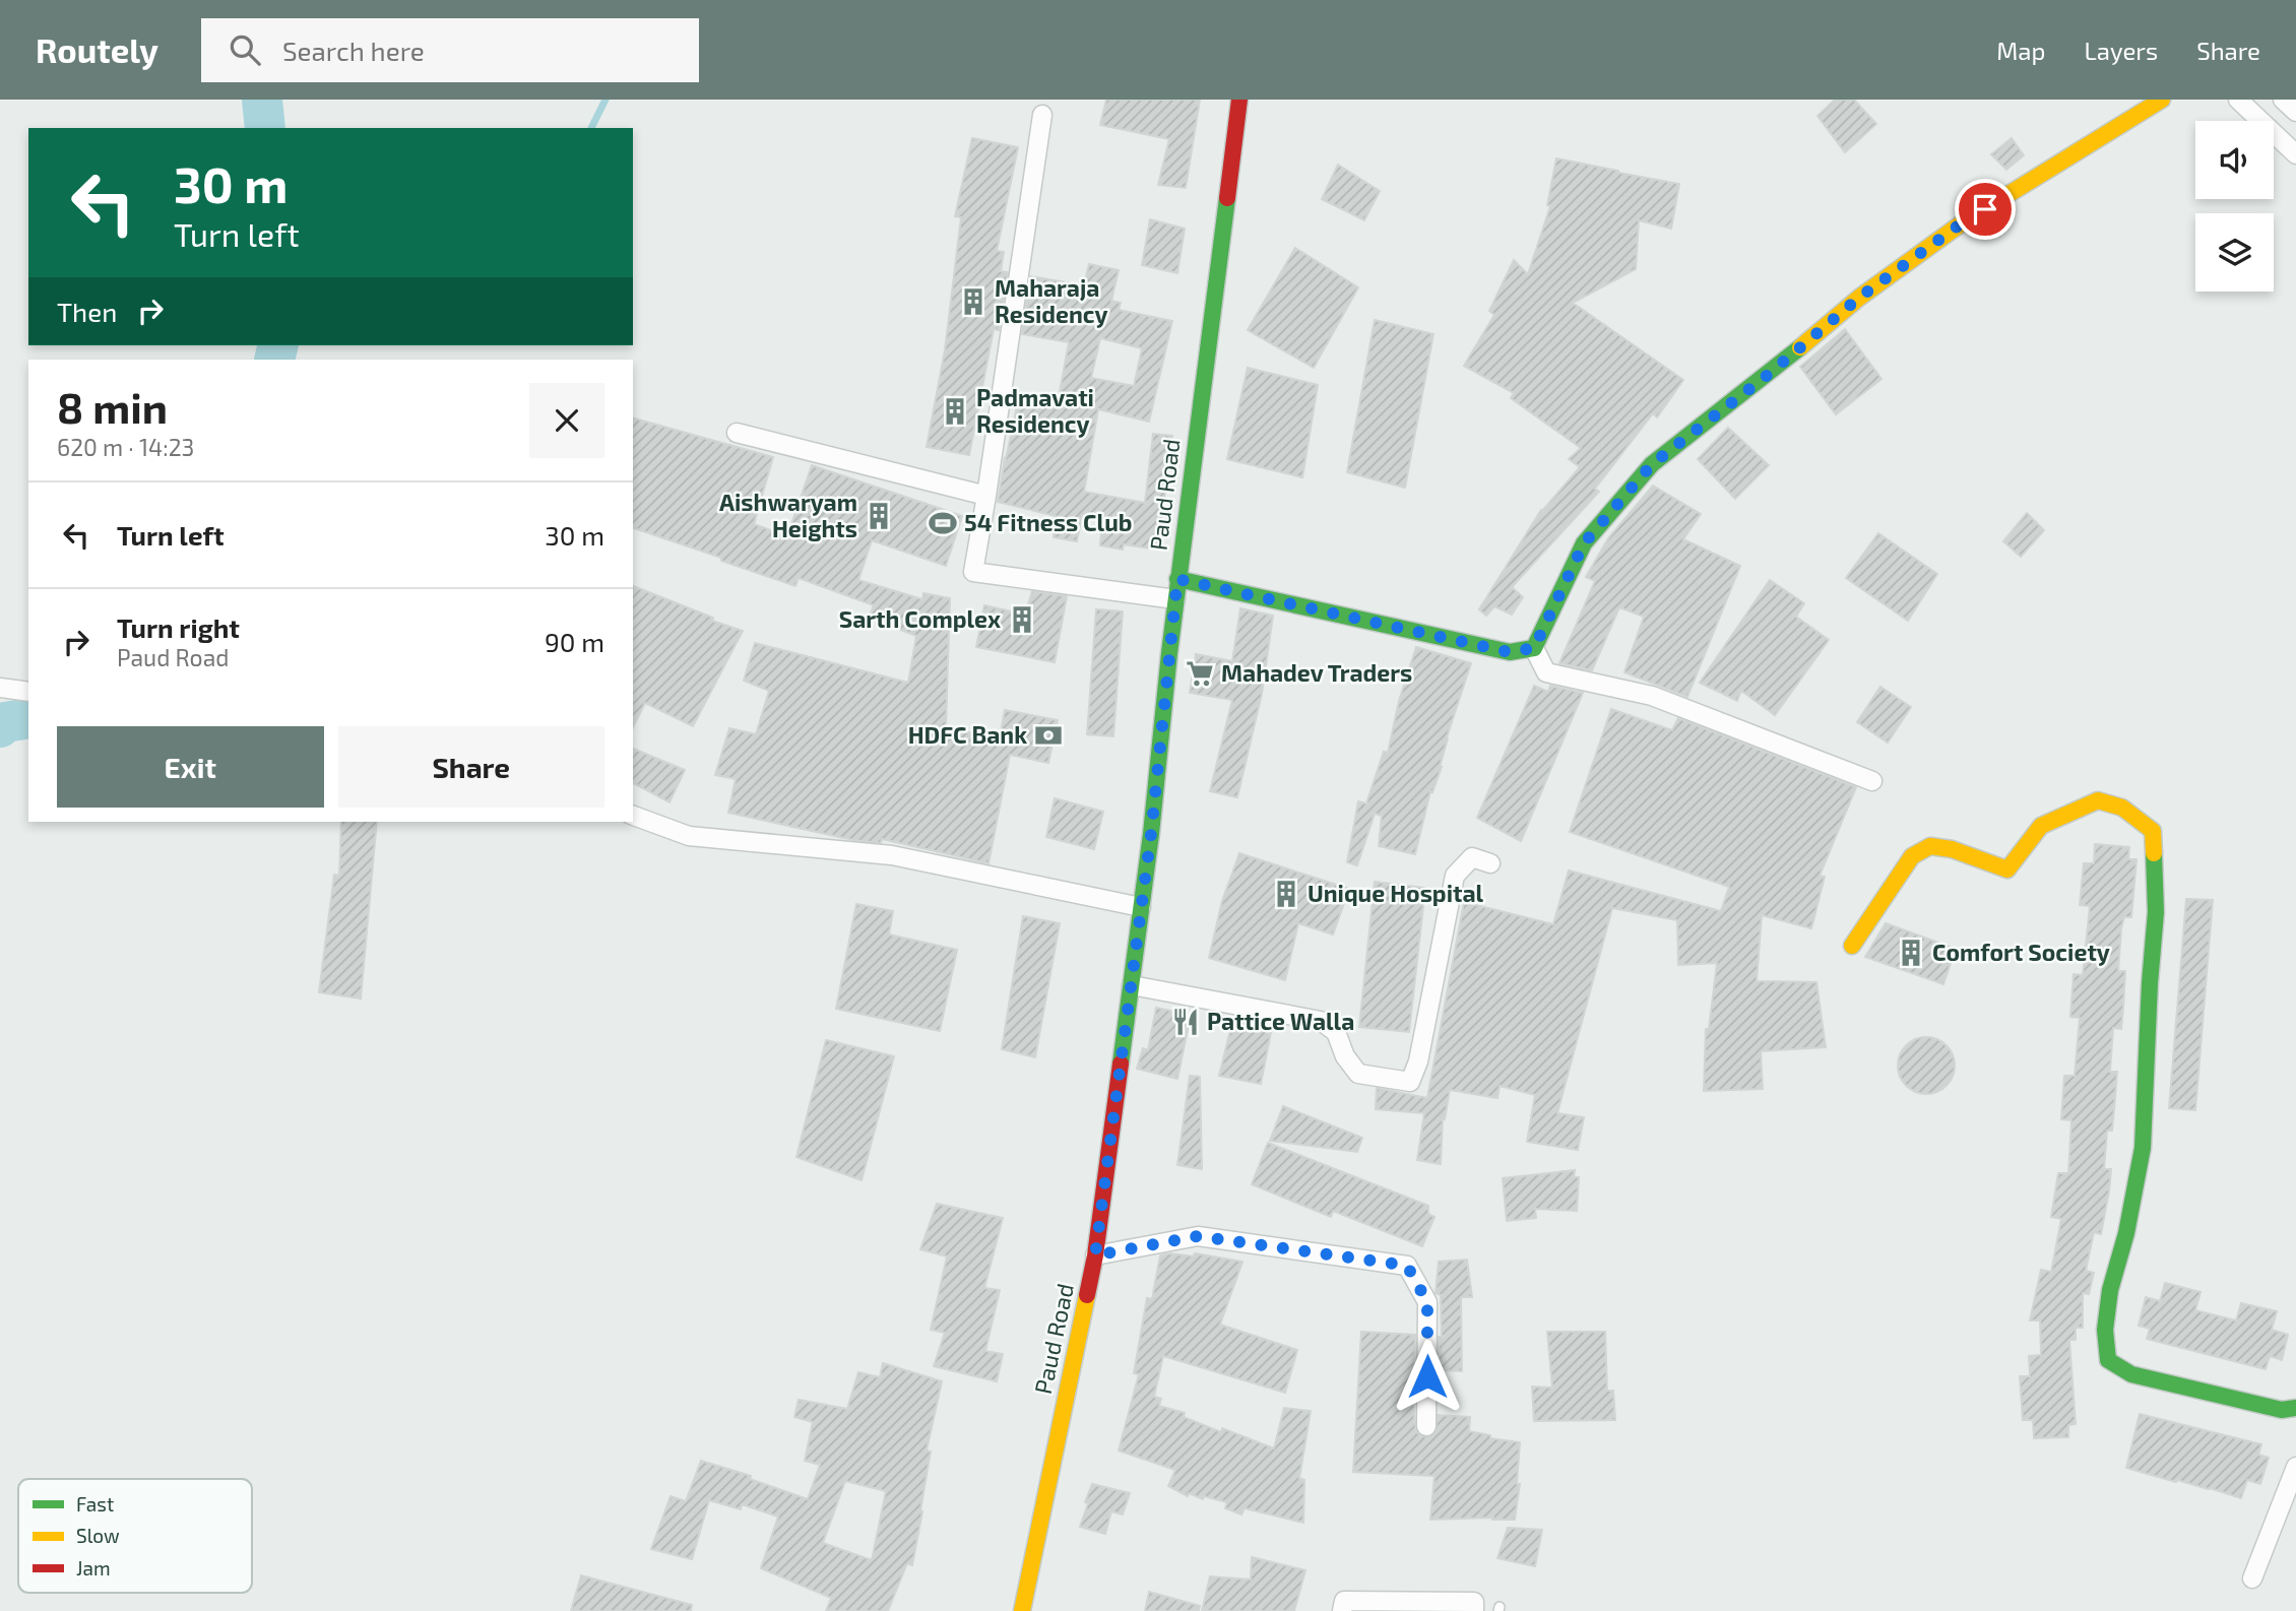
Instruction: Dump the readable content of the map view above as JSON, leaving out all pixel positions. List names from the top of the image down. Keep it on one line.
{"streets":{"street":["Paud Road"]},"places":{"building":["Maharaja Residency","Padmavati Residency","Aishwaryam Heights","Sarth Complex","Unique Hospital","Comfort Society"],"sports":["54 Fitness Club"],"supermarket":["Mahadev Traders"],"bank":["HDFC Bank"],"restaurant":["Pattice Walla"]},"legend":["Fast","Slow","Jam"],"page":{"header":"Routely","search":"Search here","nav":["Map","Layers","Share"],"turn":["30 m","Turn left"],"then":"Then","heading":["8 min","620 m · 14:23"],"list":[{"name":"Turn left","value":"30 m"},{"name":"Turn right","note":"Paud Road","value":"90 m"}],"buttons":["Exit","Share"]}}
